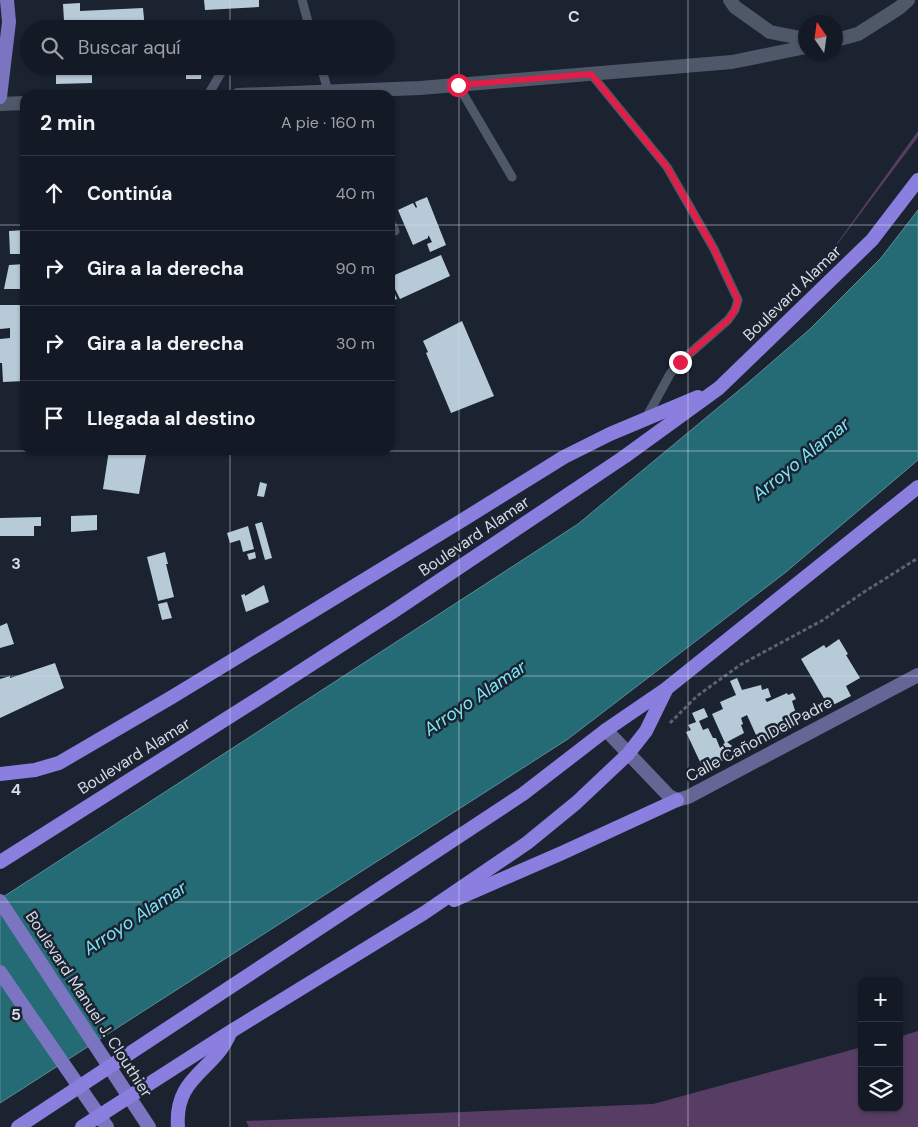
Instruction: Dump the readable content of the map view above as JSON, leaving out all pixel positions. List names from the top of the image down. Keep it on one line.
{"streets":{"highway":["Boulevard Alamar"],"main road":["Calle Cañon Del Padre","Boulevard Manuel J. Clouthier"]},"water":["Arroyo Alamar"],"north":"top","page":{"search":"Buscar aquí","heading":["2 min","A pie · 160 m"],"list":[["Continúa","40 m"],["Gira a la derecha","90 m"],["Gira a la derecha","30 m"],"Llegada al destino"],"map_buttons":["+","−"]},"grid":{"columns":["C"],"rows":["3","4","5"]}}
